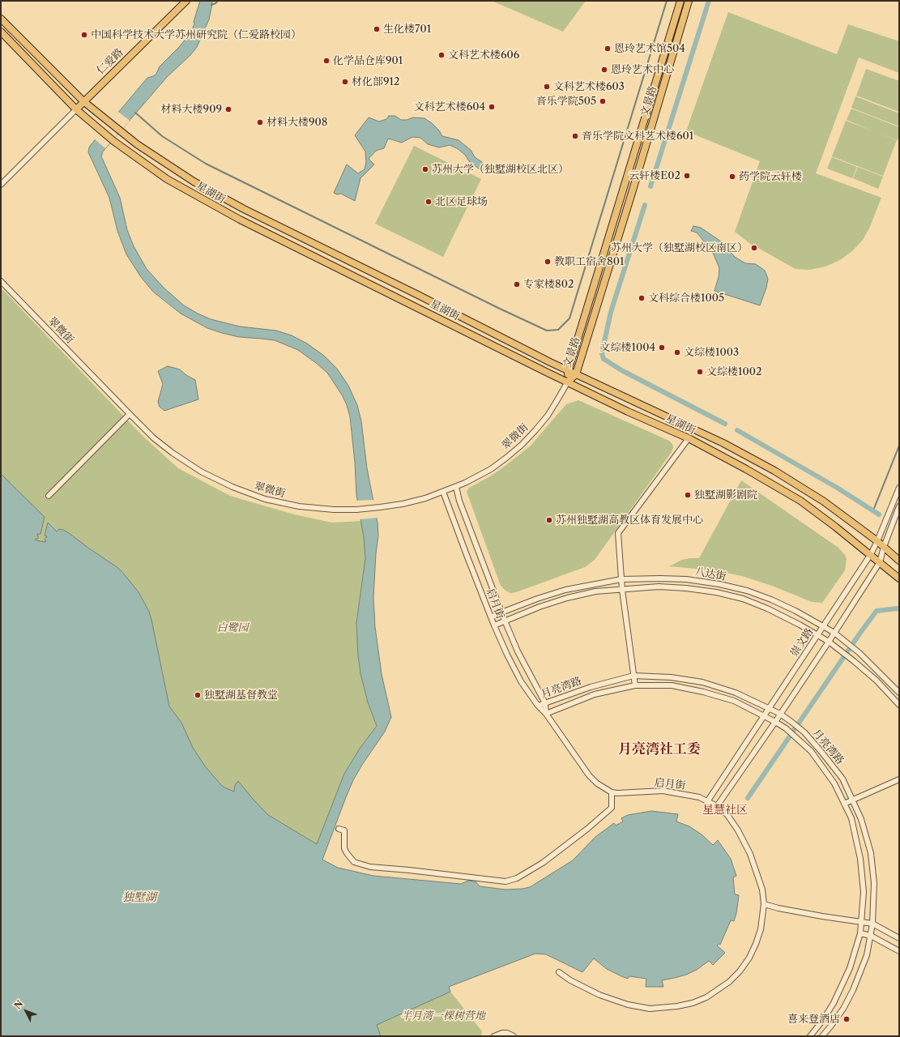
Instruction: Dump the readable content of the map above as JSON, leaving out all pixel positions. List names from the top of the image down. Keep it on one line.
{"streets":{"main road":["仁爱路","文景路","星湖街"],"street":["翠微街","八达街","启月街","崇文路","月亮湾路"]},"crossings":[["仁爱路","星湖街"],["文景路","星湖街"],["文景路","翠微街"],["星湖街","翠微街"],["星湖街","崇文路"],["翠微街","启月街"],["八达街","启月街"],["八达街","崇文路"],["启月街","崇文路"],["启月街","月亮湾路"],["崇文路","月亮湾路"]],"districts":["月亮湾社工委","星慧社区"],"water":["独墅湖"],"parks":["白鹭园","半月湾一棵树营地"],"places":["生化楼701","中国科学技术大学苏州研究院（仁爱路校园）","恩玲艺术馆504","文科艺术楼606","化学品仓库901","恩玲艺术中心","材化部912","文科艺术楼603","音乐学院505","文科艺术楼604","材料大楼909","材料大楼908","音乐学院文科艺术楼601","苏州大学（独墅湖校区北区）","云轩楼E02","药学院云轩楼","北区足球场","苏州大学（独墅湖校区南区）","教职工宿舍801","专家楼802","文科综合楼1005","文综楼1004","文综楼1003","文综楼1002","独墅湖影剧院","苏州独墅湖高教区体育发展中心","独墅湖基督教堂","喜来登酒店"],"north":"top left"}
